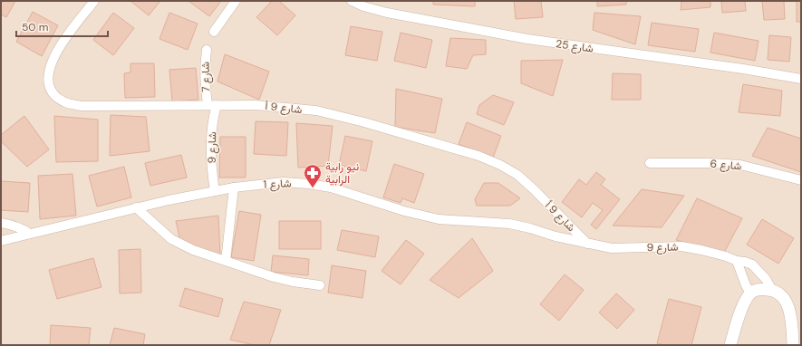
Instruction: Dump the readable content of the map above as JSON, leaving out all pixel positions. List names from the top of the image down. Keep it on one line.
{"streets":{"street":["شارع 25","شارع 7","شارع 9 أ","شارع 9","شارع 6","شارع 1"]},"crossings":[["شارع 7","شارع 9 أ"],["شارع 7","شارع 9"],["شارع 9 أ","شارع 9"],["شارع 9 أ","شارع 1"],["شارع 9","شارع 1"]],"places":{"pharmacy":["نيو رابية الرابية"]},"scale_bar":"50 m"}
